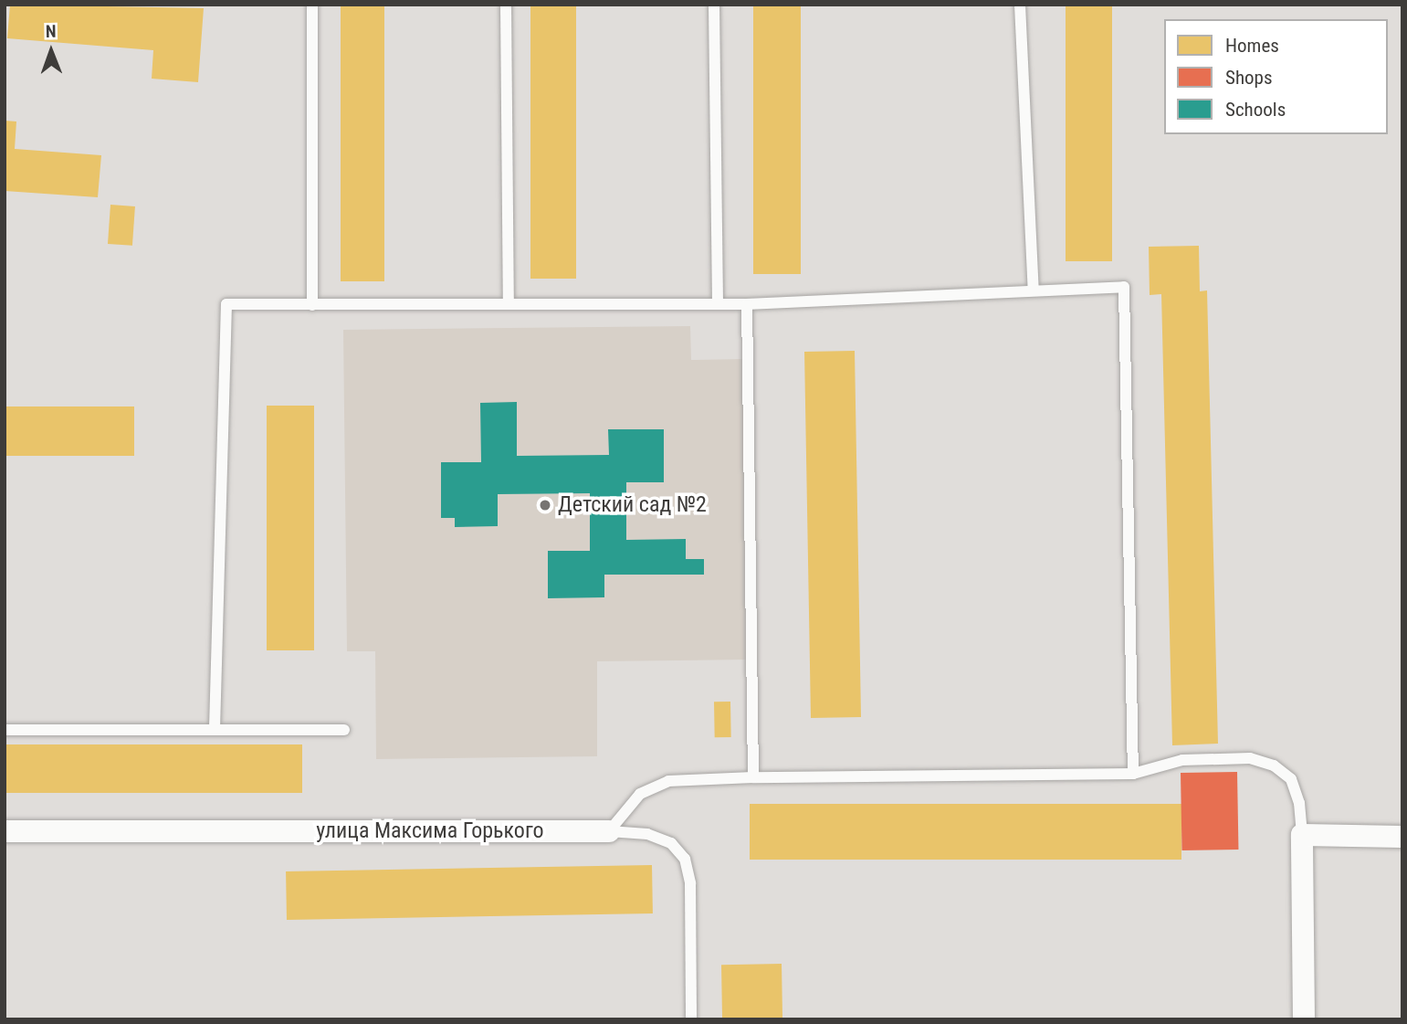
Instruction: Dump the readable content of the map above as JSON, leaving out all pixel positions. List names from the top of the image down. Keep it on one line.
{"streets":{"street":["улица Максима Горького"]},"places":["Детский сад №2"],"legend":["Homes","Shops","Schools"],"north":"top"}
